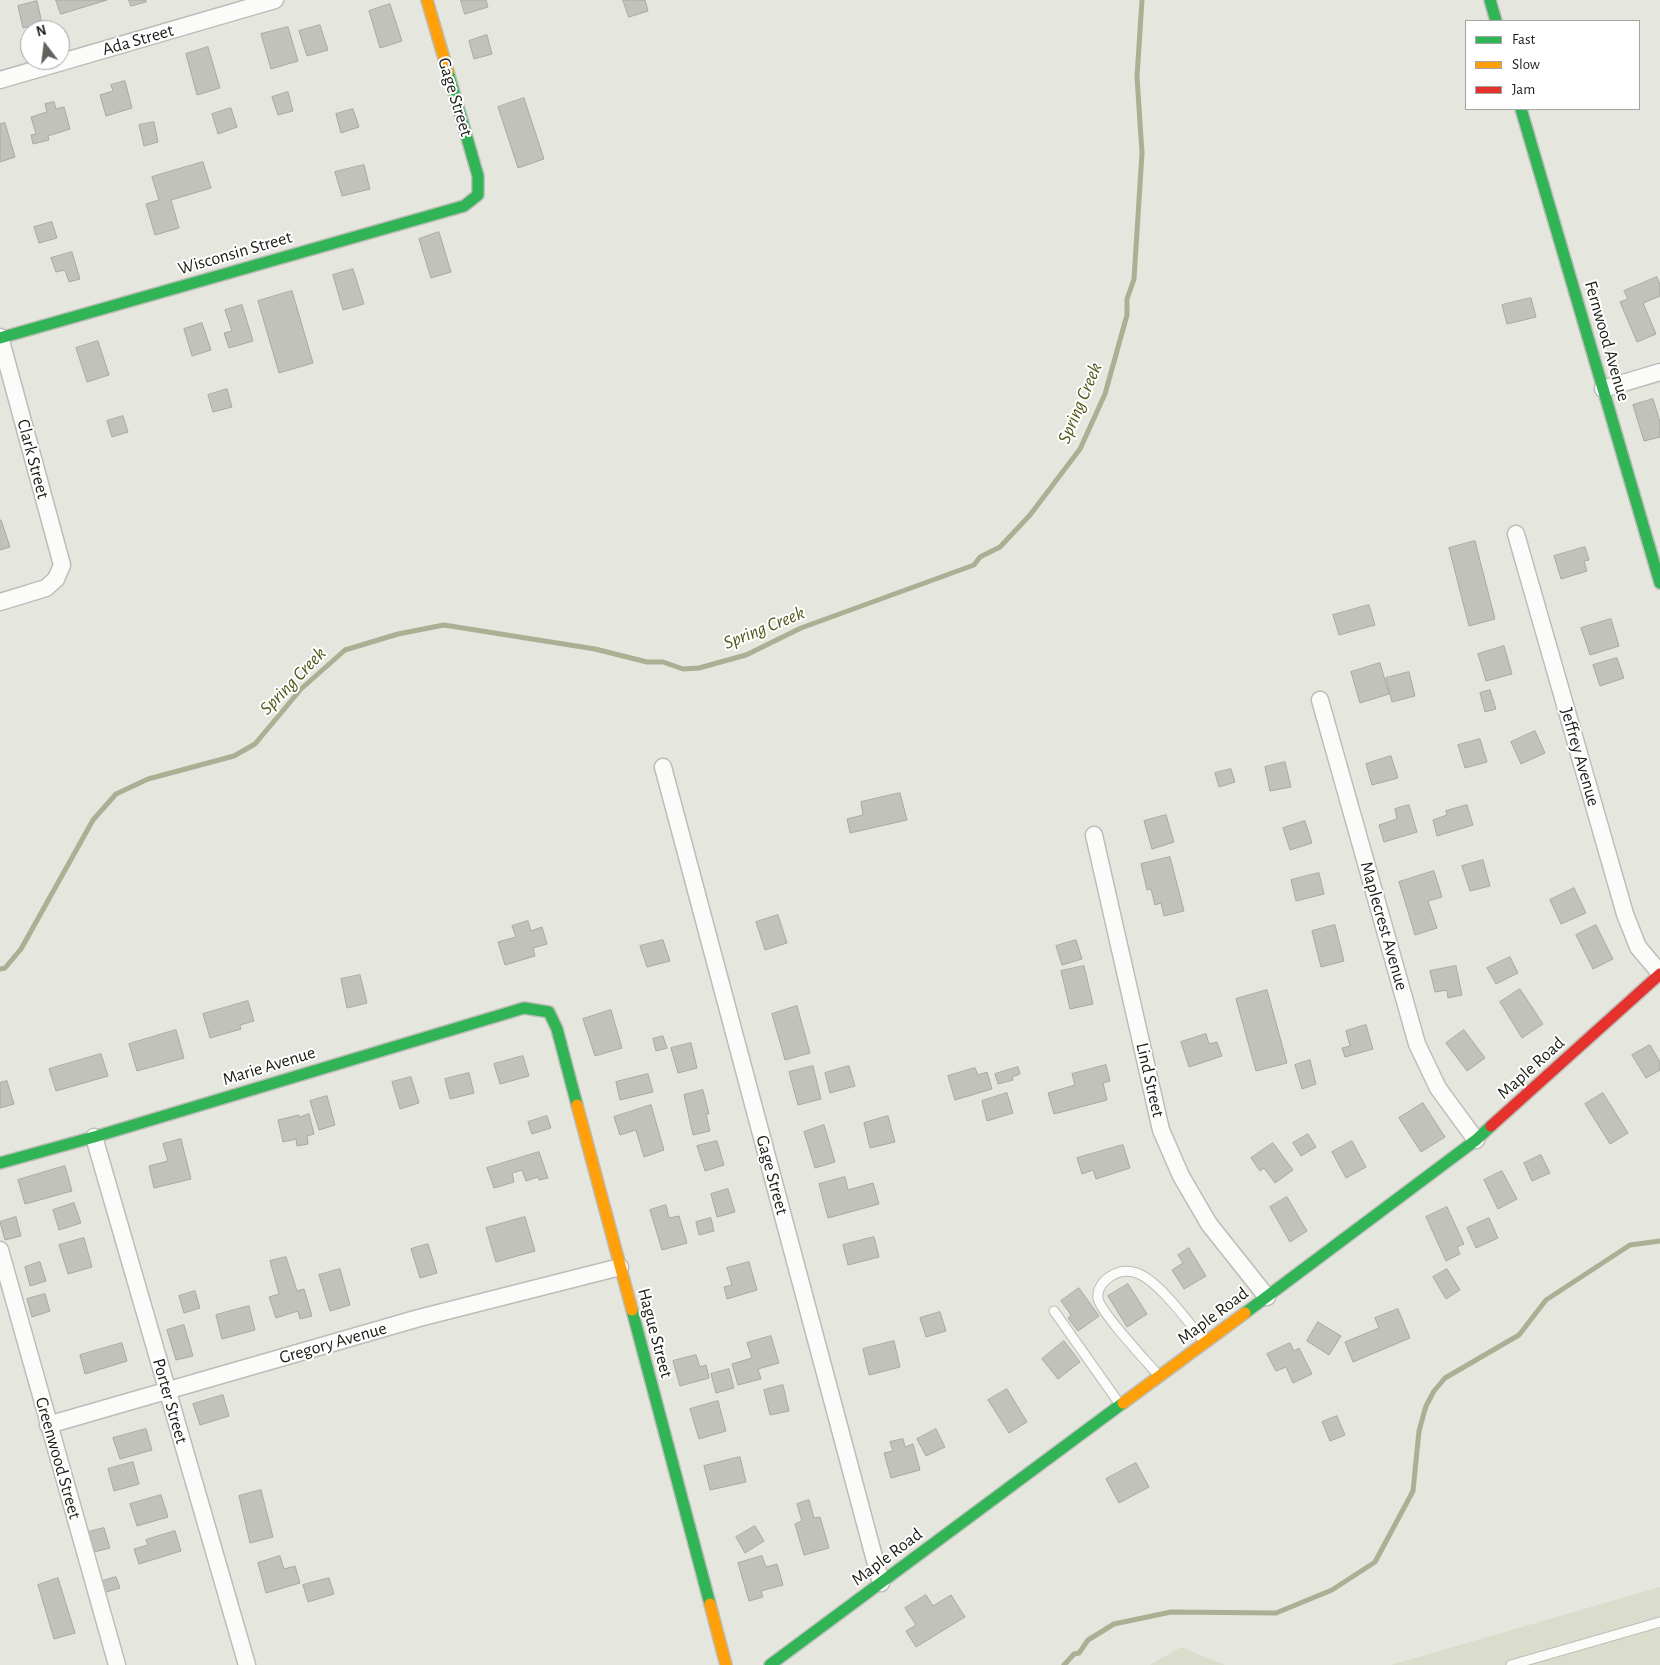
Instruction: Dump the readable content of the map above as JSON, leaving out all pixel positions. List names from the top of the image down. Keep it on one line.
{"streets":{"street":["Ada Street","Gage Street","Wisconsin Street","Fernwood Avenue","Clark Street","Jeffrey Avenue","Maplecrest Avenue","Marie Avenue","Maple Road","Lind Street","Hague Street","Gregory Avenue","Porter Street","Greenwood Street"]},"crossings":[["Gage Street","Wisconsin Street"],["Gage Street","Maple Road"],["Wisconsin Street","Clark Street"],["Jeffrey Avenue","Maple Road"],["Maplecrest Avenue","Maple Road"],["Marie Avenue","Hague Street"],["Marie Avenue","Porter Street"],["Maple Road","Lind Street"],["Hague Street","Gregory Avenue"],["Gregory Avenue","Porter Street"],["Gregory Avenue","Greenwood Street"]],"water":["Spring Creek"],"legend":["Fast","Slow","Jam"],"north":"top"}
